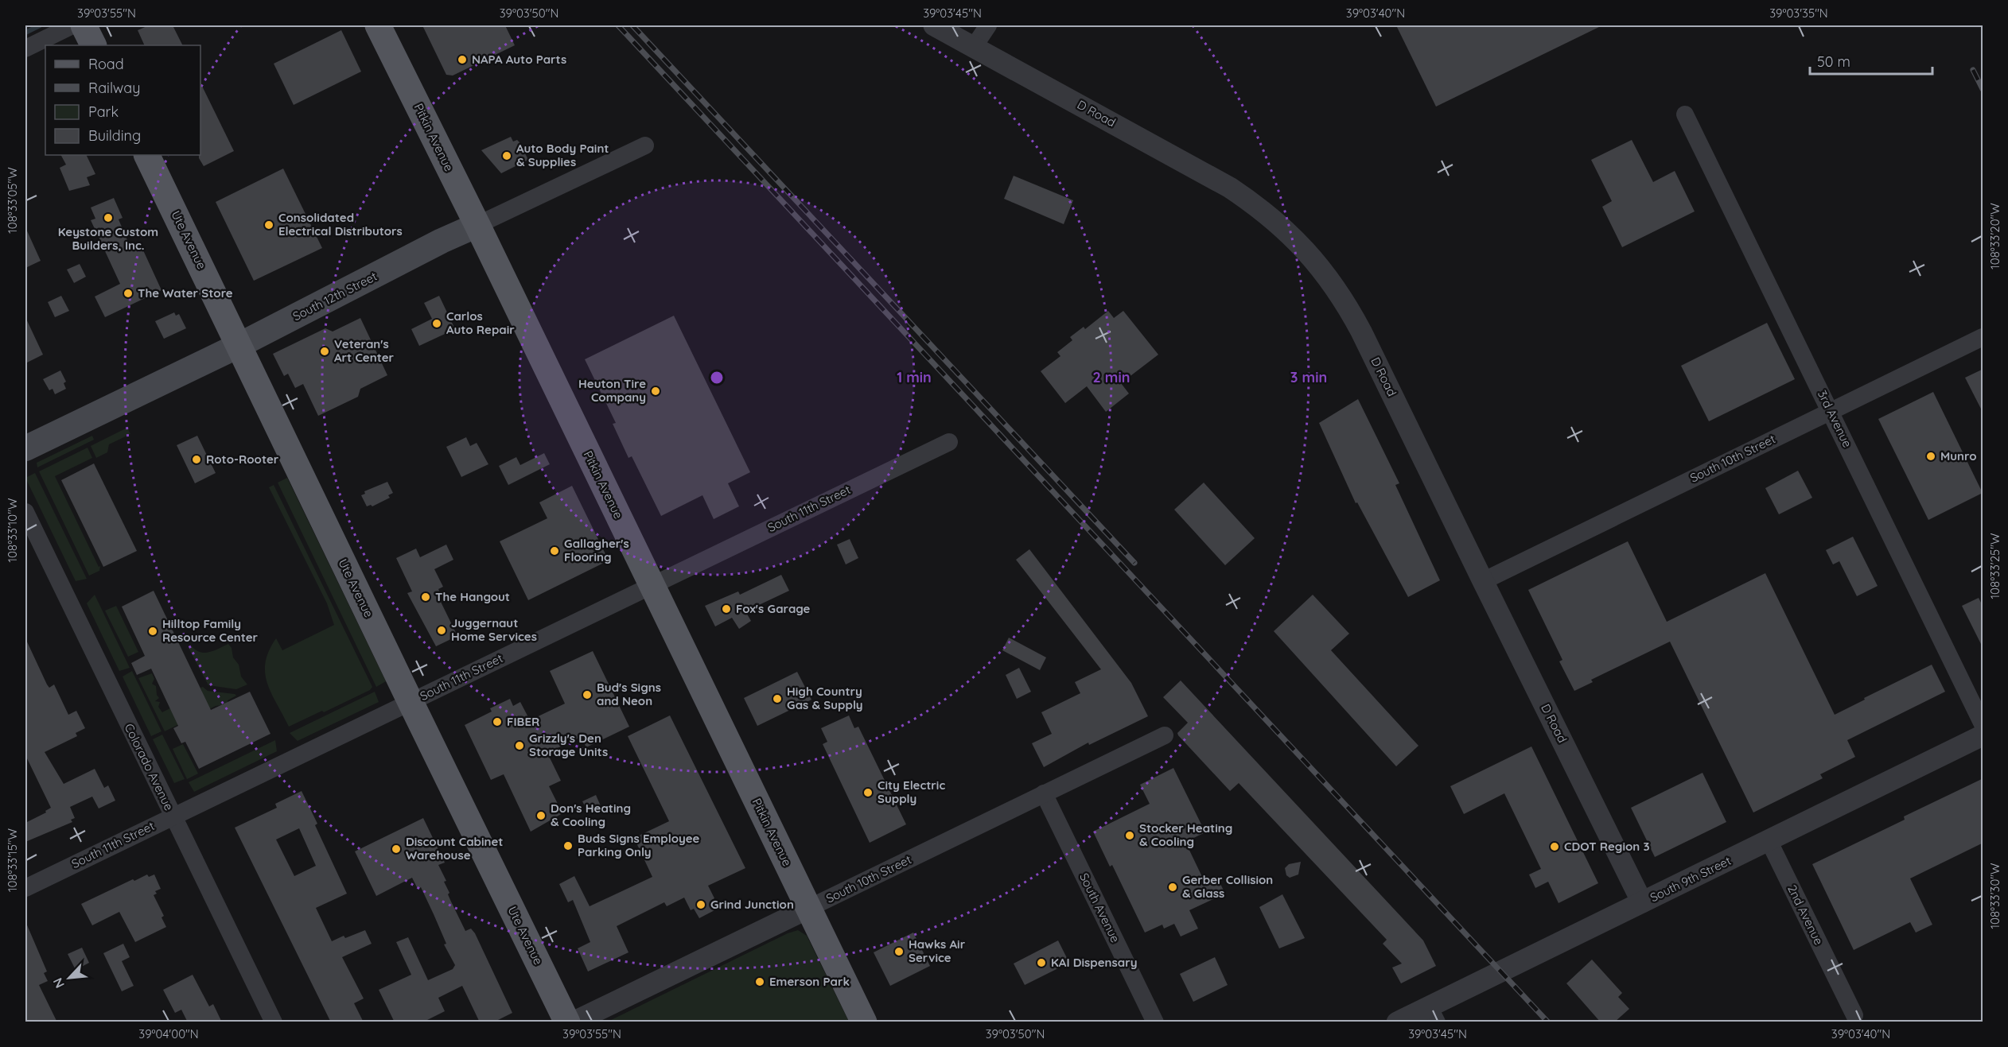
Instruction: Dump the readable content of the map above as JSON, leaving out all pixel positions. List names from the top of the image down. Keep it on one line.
{"streets":{"main road":["Pitkin Avenue","Ute Avenue","South 12th Street"],"street":["D Road","3rd Avenue","South 10th Street","South 11th Street","Colorado Avenue","South 9th Street","South Avenue","2nd Avenue"]},"crossings":[["D Road","South 10th Street"],["D Road","South 9th Street"],["Pitkin Avenue","South 12th Street"],["Pitkin Avenue","South 10th Street"],["Pitkin Avenue","South 11th Street"],["Ute Avenue","South 12th Street"],["Ute Avenue","South 11th Street"],["3rd Avenue","South 10th Street"],["South 10th Street","South Avenue"],["South 11th Street","Colorado Avenue"],["South 9th Street","2nd Avenue"]],"places":["NAPA Auto Parts","Auto Body Paint & Supplies","Keystone Custom Builders, Inc.","Consolidated Electrical Distributors","The Water Store","Carlos Auto Repair","Veteran's Art Center","Heuton Tire Company","Munro","Roto-Rooter","Gallagher's Flooring","The Hangout","Fox's Garage","Juggernaut Home Services","Hilltop Family Resource Center","Bud's Signs and Neon","High Country Gas & Supply","FIBER","Grizzly's Den Storage Units","City Electric Supply","Don's Heating & Cooling","Stocker Heating & Cooling","Buds Signs Employee Parking Only","CDOT Region 3","Discount Cabinet Warehouse","Gerber Collision & Glass","Grind Junction","Hawks Air Service","KAI Dispensary","Emerson Park"],"legend":["Road","Railway","Park","Building"],"scale_bar":"50 m","north":"bottom left","coordinates":["39°03'55\"N","39°03'50\"N","39°03'45\"N","39°03'40\"N","39°03'35\"N","108°33'05\"W","108°33'20\"W","108°33'10\"W","108°33'25\"W","108°33'15\"W","108°33'30\"W","39°04'00\"N"],"rings":["1 min","2 min","3 min"]}
